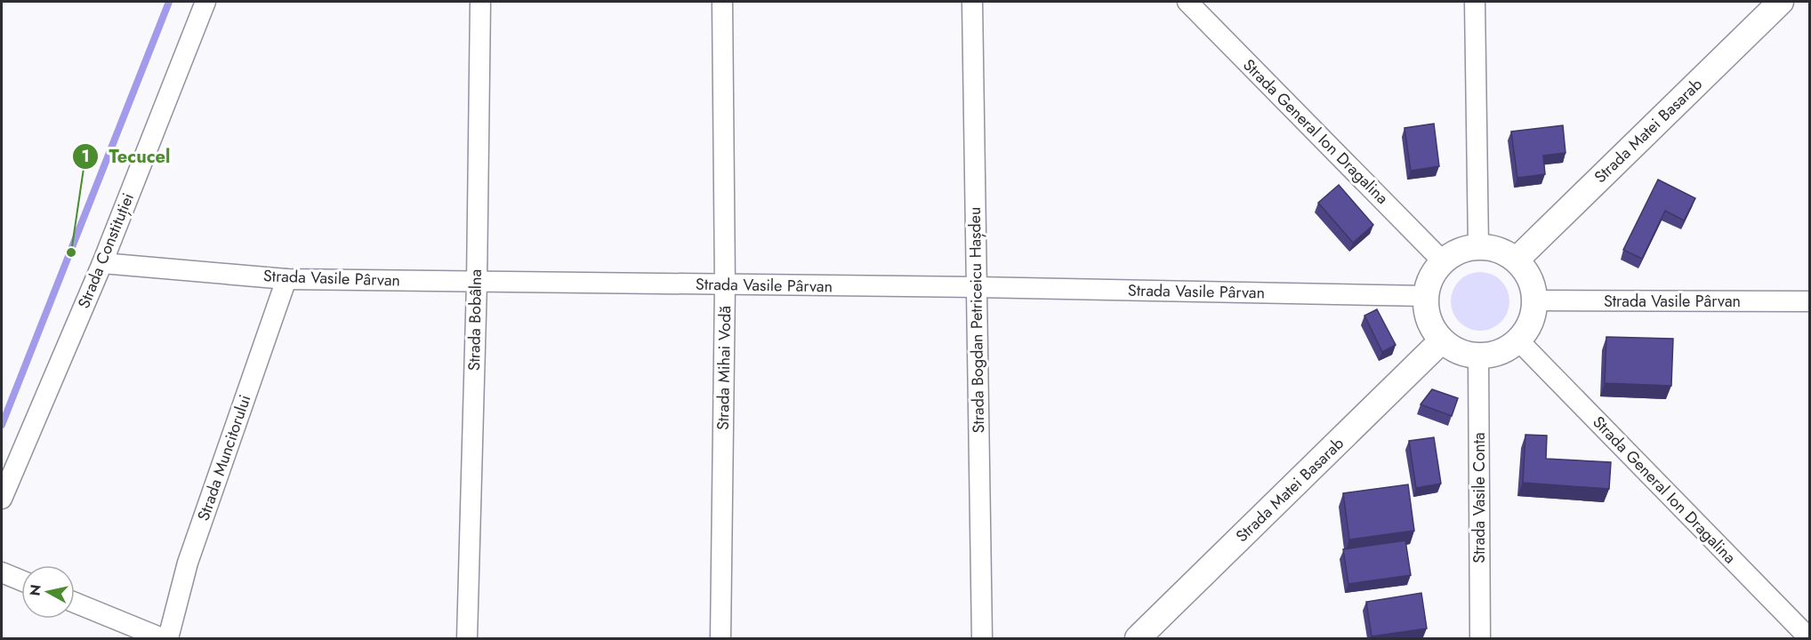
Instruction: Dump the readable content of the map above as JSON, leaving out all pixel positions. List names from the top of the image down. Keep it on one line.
{"streets":{"street":["Strada Matei Basarab","Strada General Ion Dragalina","Strada Constituției","Strada Vasile Pârvan","Strada Bobâlna","Strada Bogdan Petriceicu Hașdeu","Strada Mihai Vodă","Strada Muncitorului","Strada Vasile Conta"]},"crossings":[["Strada Matei Basarab","Strada General Ion Dragalina"],["Strada Matei Basarab","Strada Vasile Pârvan"],["Strada Matei Basarab","Strada Vasile Conta"],["Strada General Ion Dragalina","Strada Vasile Pârvan"],["Strada General Ion Dragalina","Strada Vasile Conta"],["Strada Constituției","Strada Vasile Pârvan"],["Strada Vasile Pârvan","Strada Bobâlna"],["Strada Vasile Pârvan","Strada Bogdan Petriceicu Hașdeu"],["Strada Vasile Pârvan","Strada Mihai Vodă"],["Strada Vasile Pârvan","Strada Muncitorului"],["Strada Vasile Pârvan","Strada Vasile Conta"]],"places":["Tecucel"],"north":"left"}
